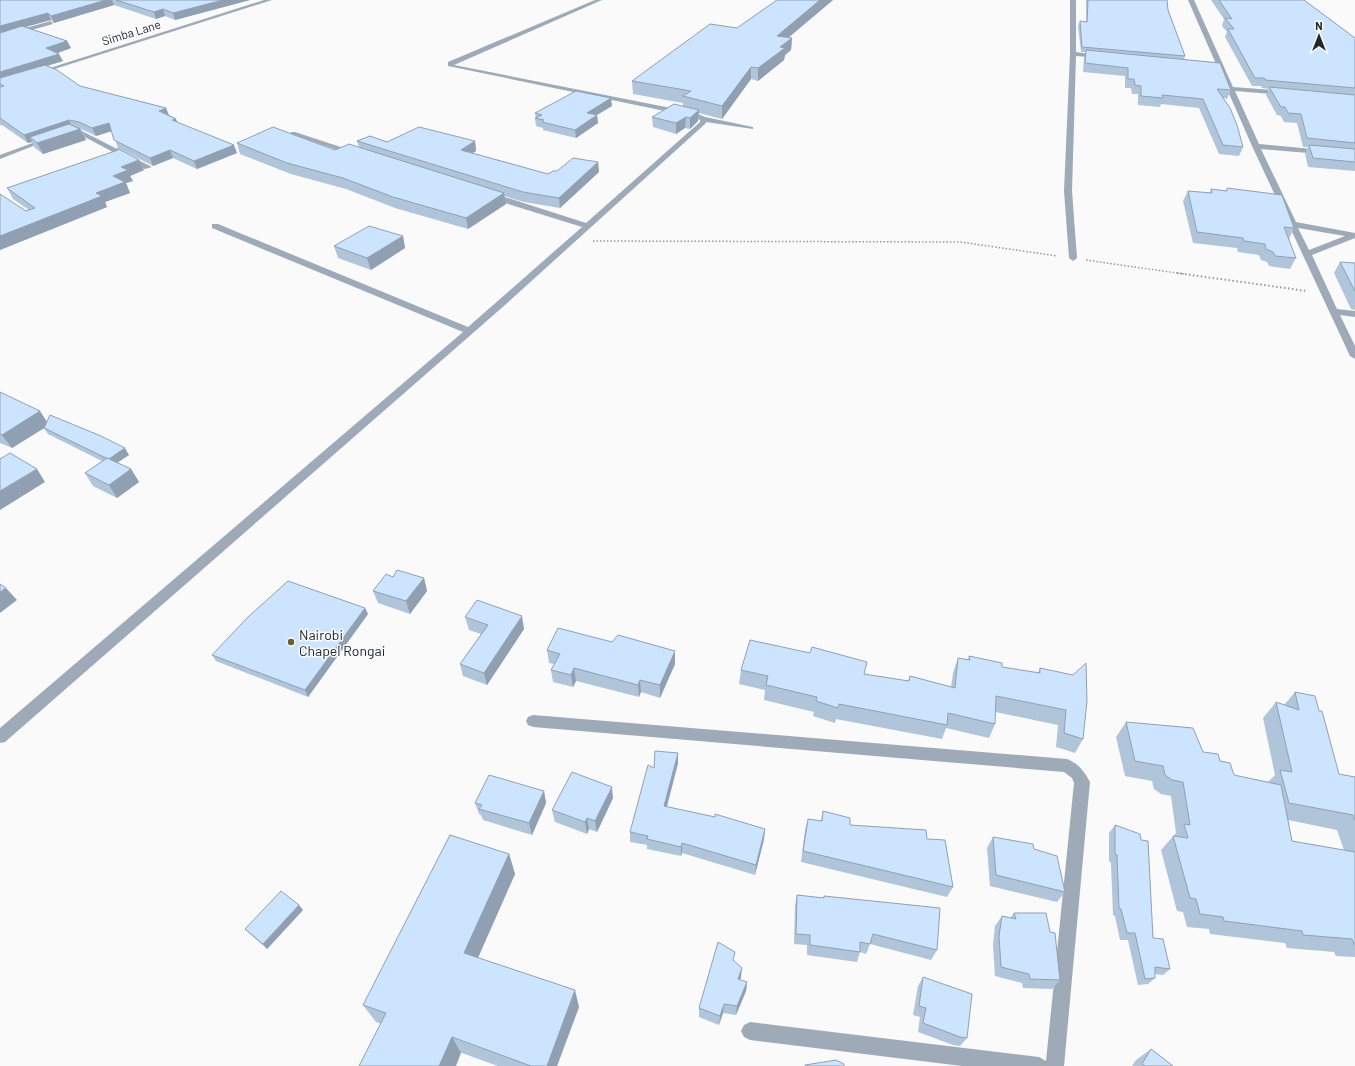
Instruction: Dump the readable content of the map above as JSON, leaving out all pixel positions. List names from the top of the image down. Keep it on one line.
{"streets":{"street":["Simba Lane"]},"places":["Nairobi Chapel Rongai"],"north":"top"}
